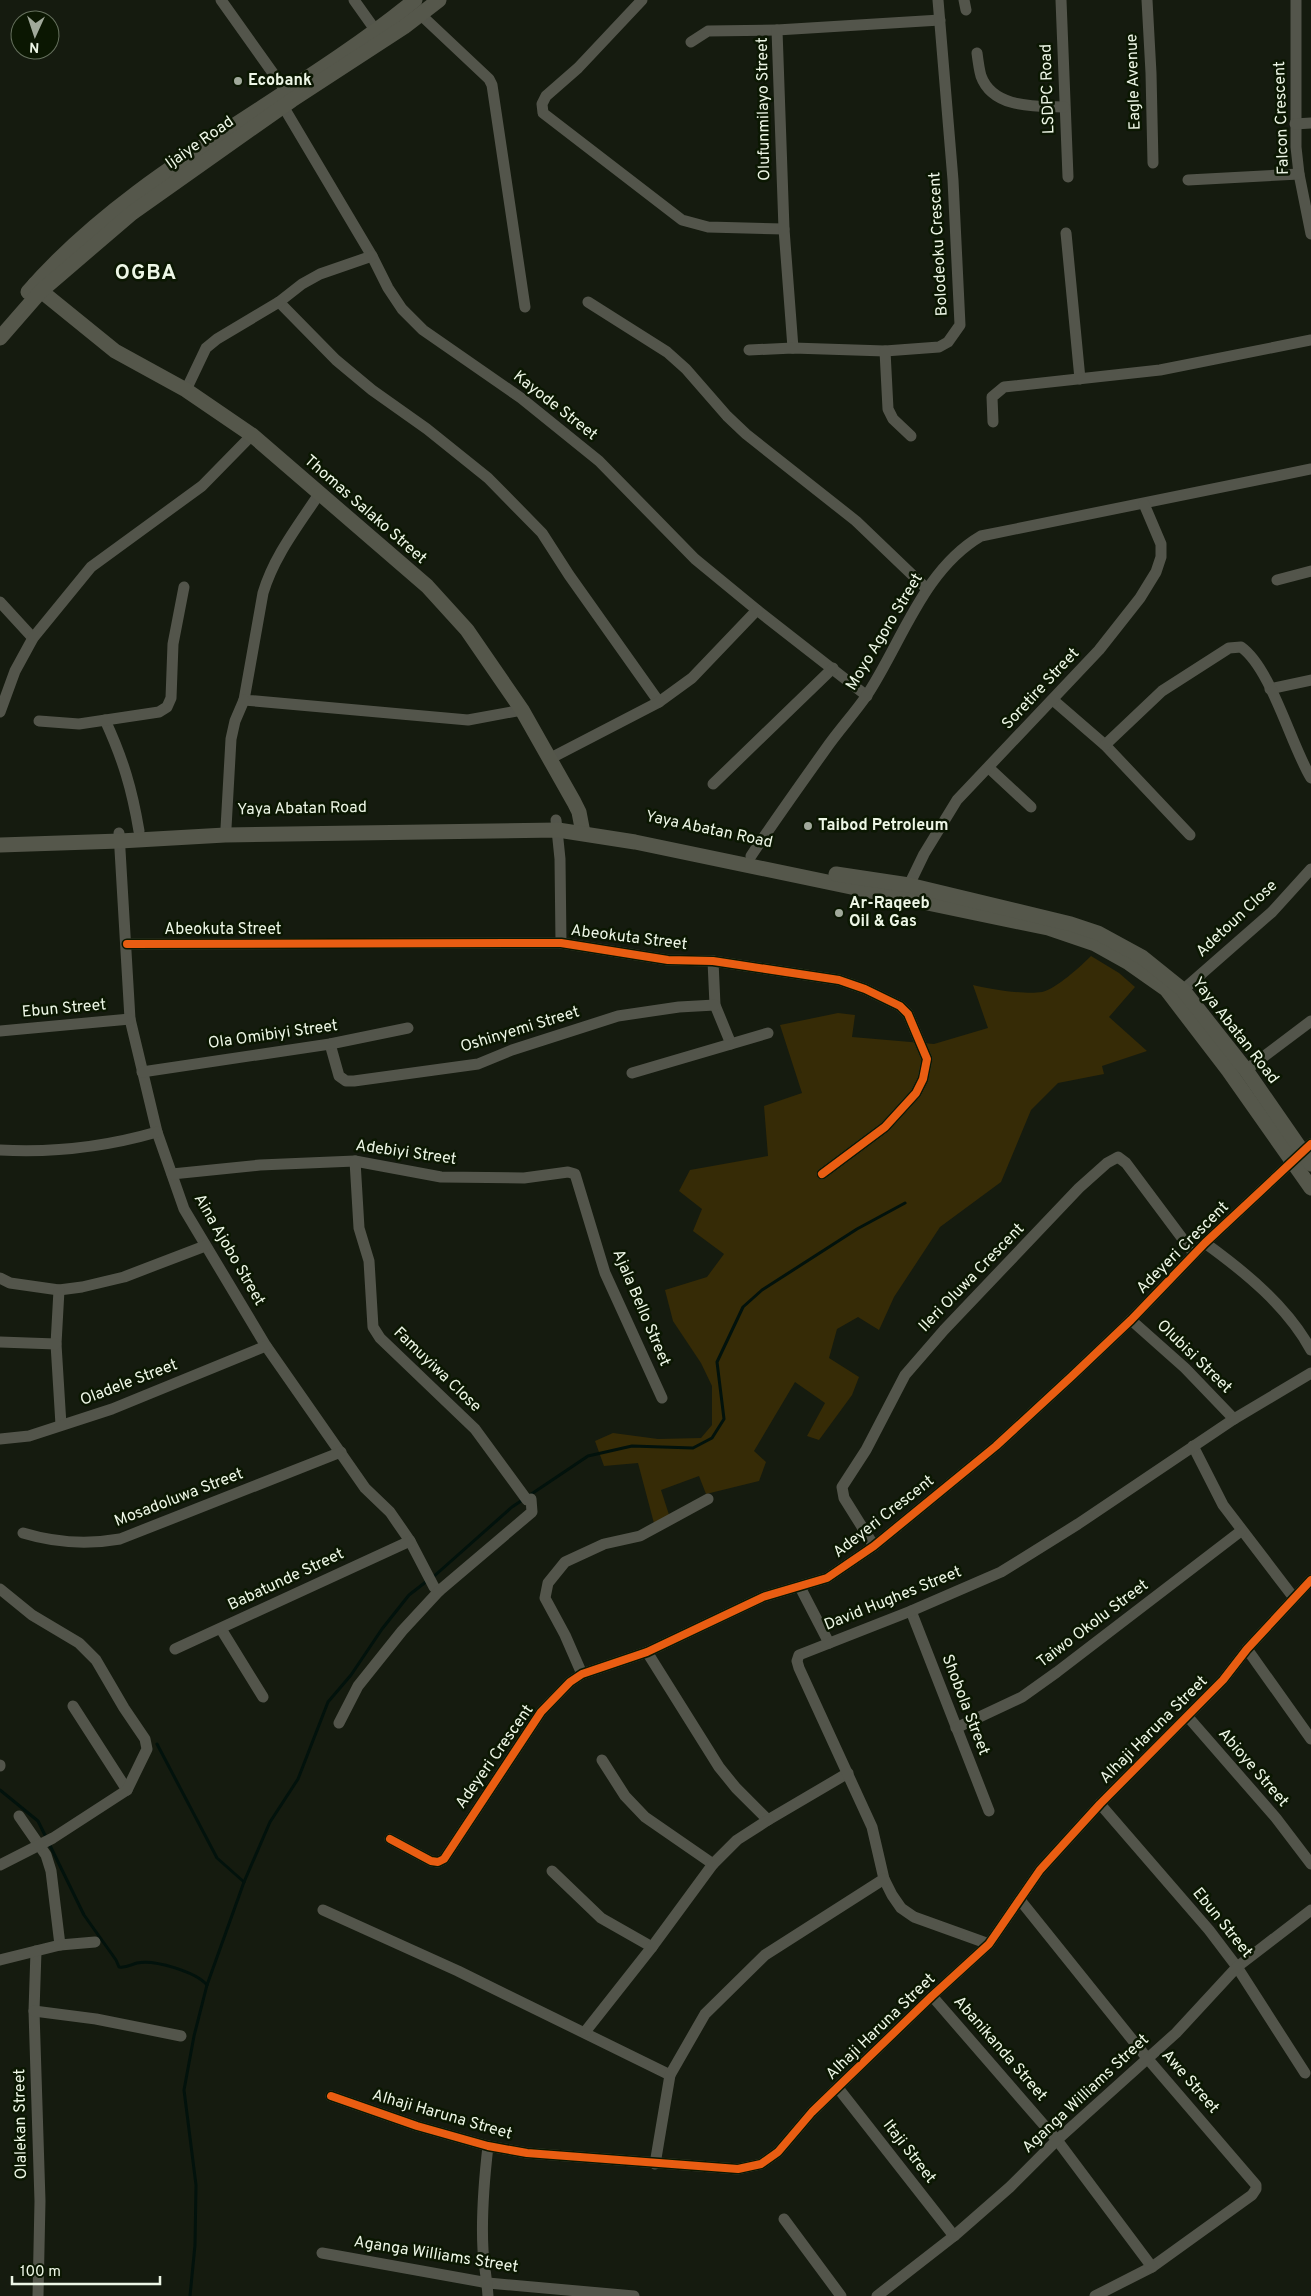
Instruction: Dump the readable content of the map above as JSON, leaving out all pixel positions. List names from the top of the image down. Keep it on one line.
{"streets":{"main road":["Ijaiye Road","Thomas Salako Street","Yaya Abatan Road"],"street":["Eagle Avenue","LSDPC Road","Olufunmilayo Street","Falcon Crescent","Bolodeoku Crescent","Kayode Street","Moyo Agoro Street","Soretire Street","Adetoun Close","Abeokuta Street","Ebun Street","Oshinyemi Street","Ola Omibiyi Street","Adebiyi Street","Adeyeri Crescent","Aina Ajobo Street","Ileri Oluwa Crescent","Ajala Bello Street","Olubisi Street","Famuyiwa Close","Oladele Street","Mosadoluwa Street","Babatunde Street","David Hughes Street","Taiwo Okolu Street","Shobola Street","Alhaji Haruna Street","Abioye Street","Abanikanda Street","Awe Street","Aganga Williams Street","Olalekan Street","Itaji Street"]},"crossings":[["Olufunmilayo Street","Bolodeoku Crescent"],["Ijaiye Road","Kayode Street"],["Ijaiye Road","Thomas Salako Street"],["Kayode Street","Moyo Agoro Street"],["Thomas Salako Street","Yaya Abatan Road"],["Moyo Agoro Street","Soretire Street"],["Moyo Agoro Street","Yaya Abatan Road"],["Soretire Street","Yaya Abatan Road"],["Yaya Abatan Road","Adetoun Close"],["Yaya Abatan Road","Adeyeri Crescent"],["Yaya Abatan Road","Aina Ajobo Street"],["Abeokuta Street","Aina Ajobo Street"],["Ebun Street","Aina Ajobo Street"],["Ebun Street","Alhaji Haruna Street"],["Ebun Street","Aganga Williams Street"],["Oshinyemi Street","Ola Omibiyi Street"],["Ola Omibiyi Street","Aina Ajobo Street"],["Adebiyi Street","Aina Ajobo Street"],["Adebiyi Street","Ajala Bello Street"],["Adebiyi Street","Famuyiwa Close"],["Adeyeri Crescent","Ileri Oluwa Crescent"],["Adeyeri Crescent","Olubisi Street"],["Aina Ajobo Street","Famuyiwa Close"],["Aina Ajobo Street","Oladele Street"],["Aina Ajobo Street","Mosadoluwa Street"],["Aina Ajobo Street","Babatunde Street"],["Olubisi Street","David Hughes Street"],["David Hughes Street","Shobola Street"],["David Hughes Street","Alhaji Haruna Street"],["Taiwo Okolu Street","Shobola Street"],["Alhaji Haruna Street","Abioye Street"],["Alhaji Haruna Street","Abanikanda Street"],["Alhaji Haruna Street","Awe Street"],["Alhaji Haruna Street","Itaji Street"],["Abanikanda Street","Awe Street"],["Abanikanda Street","Aganga Williams Street"],["Awe Street","Aganga Williams Street"],["Aganga Williams Street","Itaji Street"]],"districts":["OGBA"],"places":["Ecobank","Taibod Petroleum","Ar-Raqeeb Oil & Gas"],"scale_bar":"100 m","north":"bottom"}
